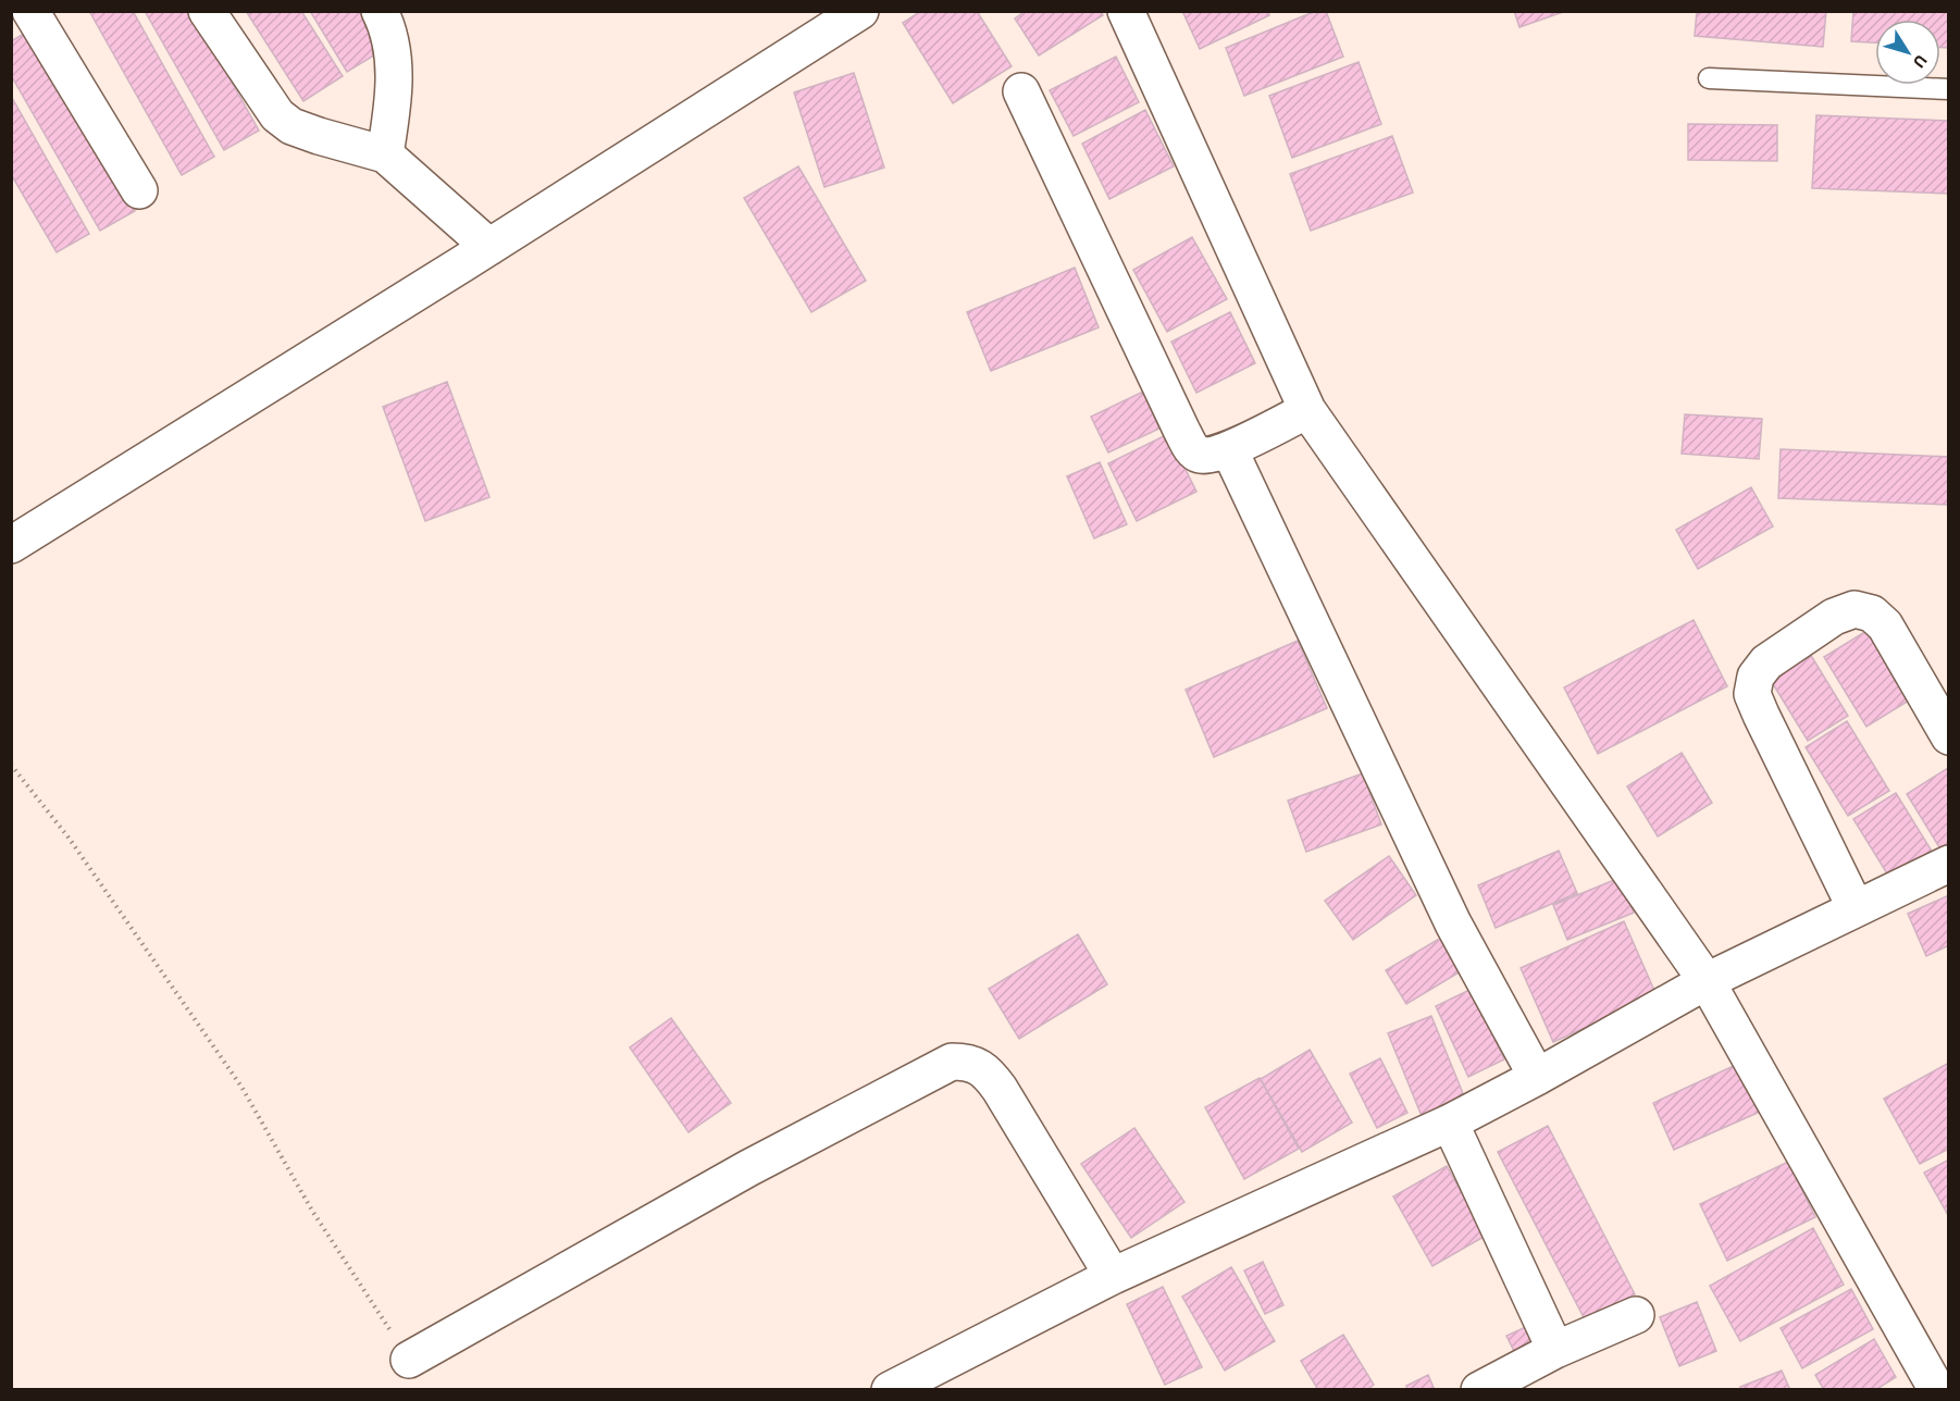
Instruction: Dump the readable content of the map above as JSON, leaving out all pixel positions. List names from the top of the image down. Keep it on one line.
{"north":"bottom right"}
